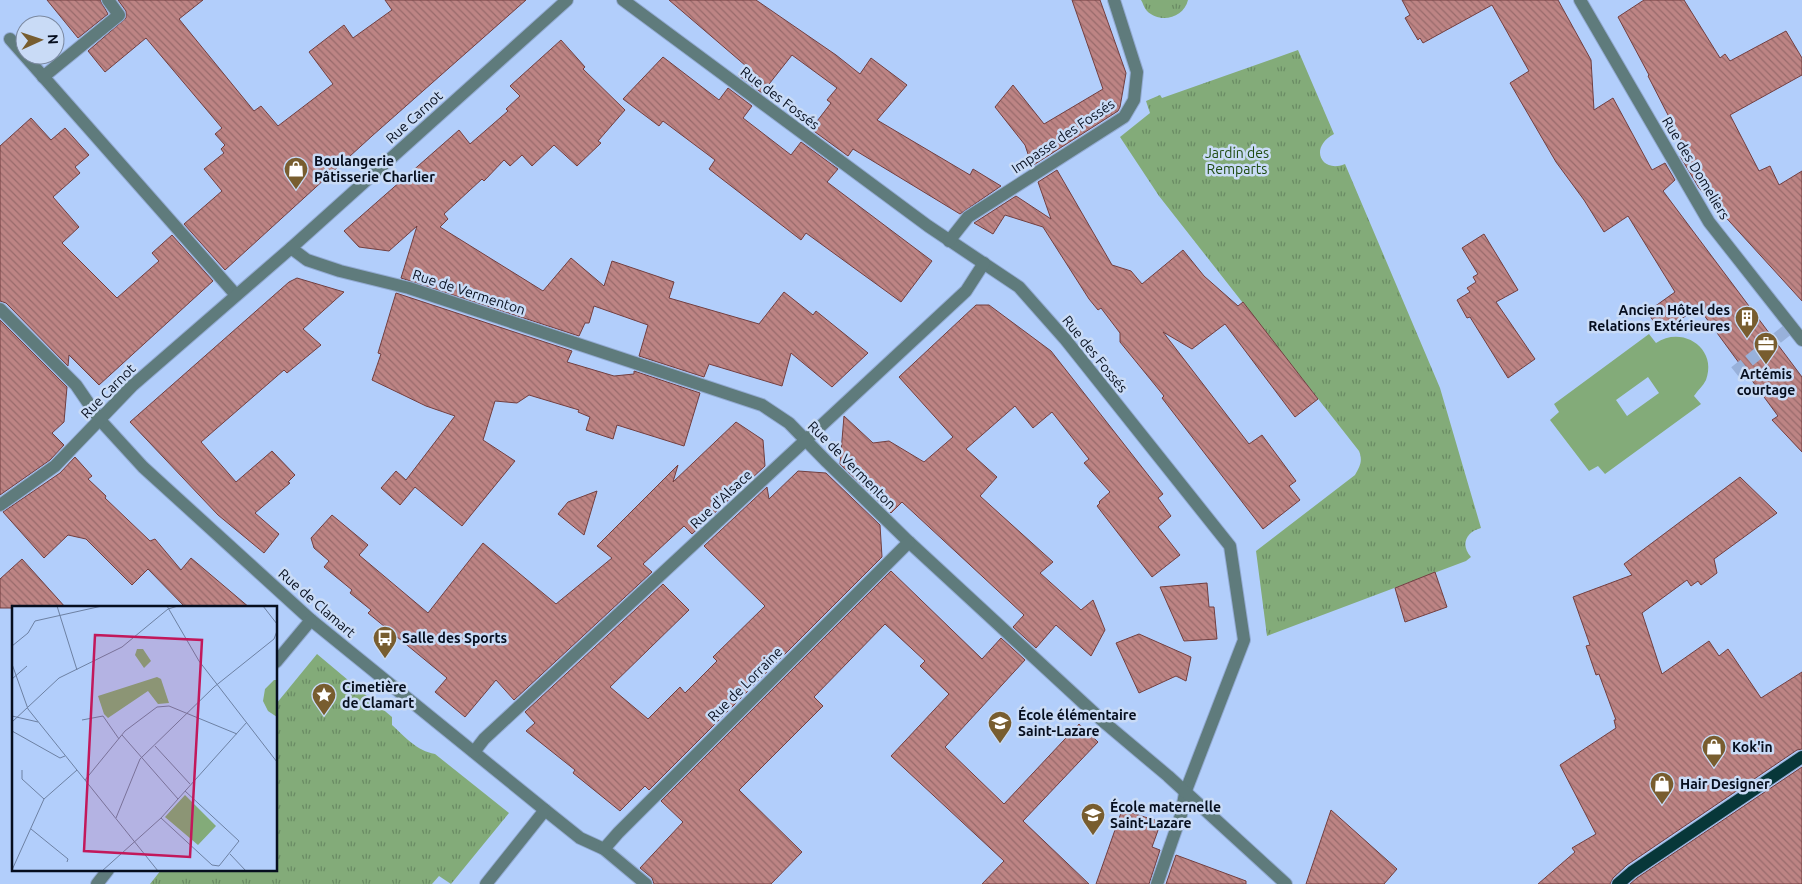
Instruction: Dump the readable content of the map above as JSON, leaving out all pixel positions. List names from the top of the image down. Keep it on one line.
{"streets":{"street":["Rue des Fossés","Rue Carnot","Impasse des Fossés","Rue des Domeliers","Rue de Vermenton","Rue d'Alsace","Rue de Clamart","Rue de Lorraine"]},"crossings":[["Rue des Fossés","Impasse des Fossés"],["Rue des Fossés","Rue de Vermenton"],["Rue des Fossés","Rue d'Alsace"],["Rue Carnot","Rue de Vermenton"],["Rue Carnot","Rue de Clamart"],["Rue de Vermenton","Rue d'Alsace"],["Rue de Vermenton","Rue de Lorraine"],["Rue d'Alsace","Rue de Clamart"],["Rue de Clamart","Rue de Lorraine"]],"parks":["Jardin des Remparts"],"places":{"shop":["Boulangerie Pâtisserie Charlier","Kok'in","Hair Designer"],"building":["Ancien Hôtel des Relations Extérieures"],"office":["Artémis courtage"],"bus stop":["Salle des Sports"],"place":["Cimetière de Clamart"],"school or university":["École élémentaire Saint-Lazare","École maternelle Saint-Lazare"]},"north":"right"}
